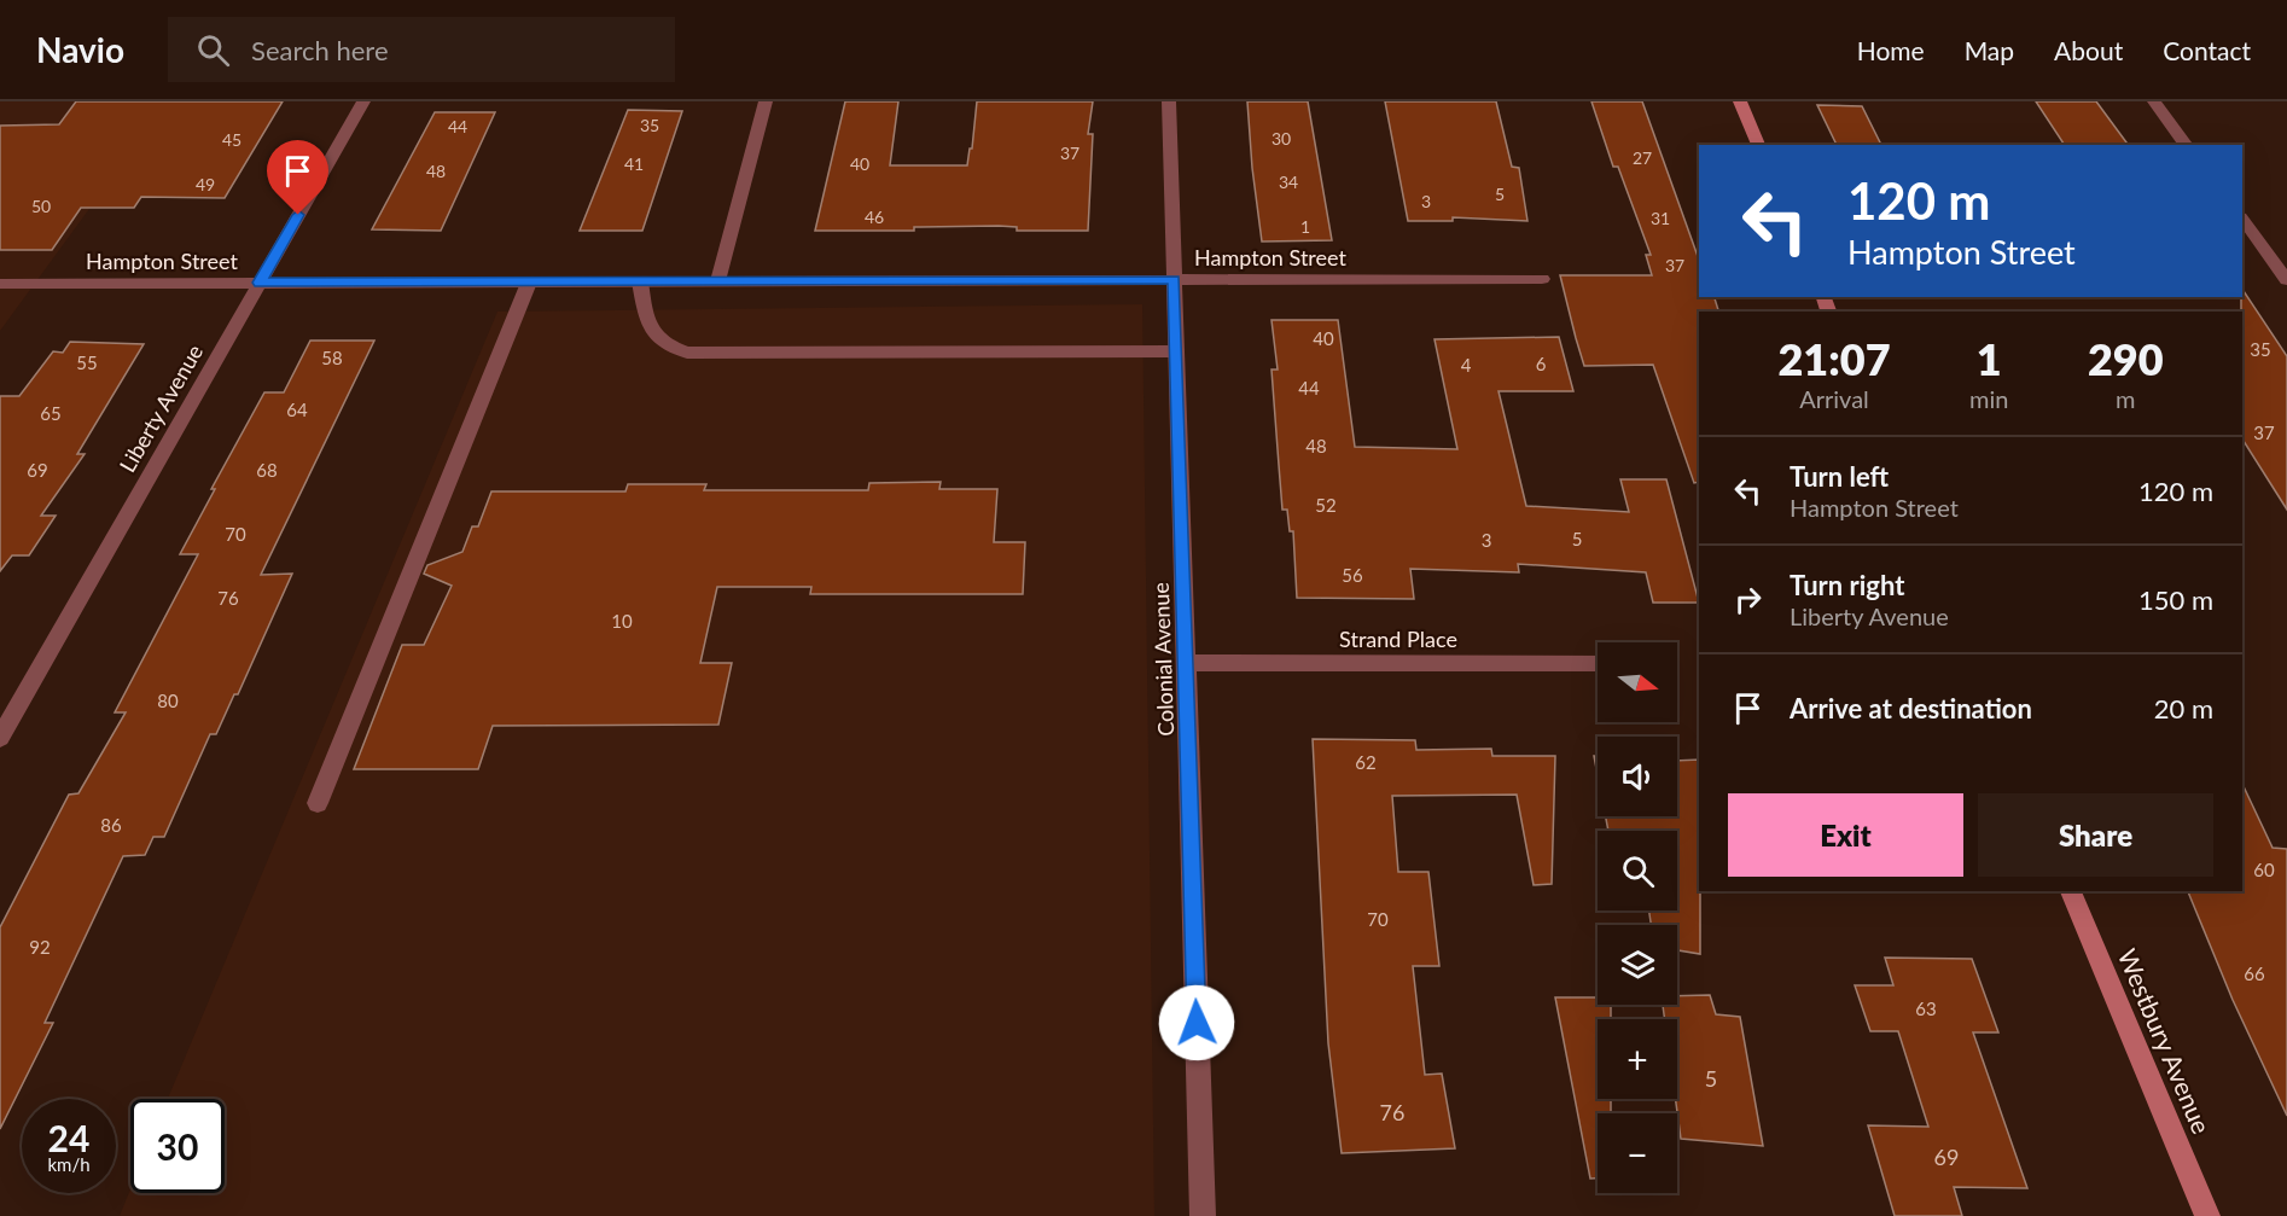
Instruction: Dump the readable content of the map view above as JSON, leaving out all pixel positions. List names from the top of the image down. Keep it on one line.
{"streets":{"main road":["Westbury Avenue"],"street":["Hampton Street","Liberty Avenue","Strand Place","Colonial Avenue"]},"crossings":[["Hampton Street","Liberty Avenue"],["Hampton Street","Colonial Avenue"],["Strand Place","Colonial Avenue"]],"house_numbers":["35","44","30","45","37","27","41","40","48","34","49","5","3","50","46","31","1","37","40","35","58","55","6","4","44","64","65","37","48","69","68","52","70","5","3","56","76","10","80","62","86","60","70","92","66","63","5","76","69"],"north":"right","page":{"header":"Navio","search":"Search here","nav":["Home","Map","About","Contact"],"turn":["120 m","Hampton Street"],"eta":["21:07","Arrival","1","min","290","m"],"list":[{"name":"Turn left","note":"Hampton Street","value":"120 m"},{"name":"Turn right","note":"Liberty Avenue","value":"150 m"},{"name":"Arrive at destination","value":"20 m"}],"map_buttons":["+","−"],"buttons":["Exit","Share"],"speed":"24 km/h","limit":"30"}}
